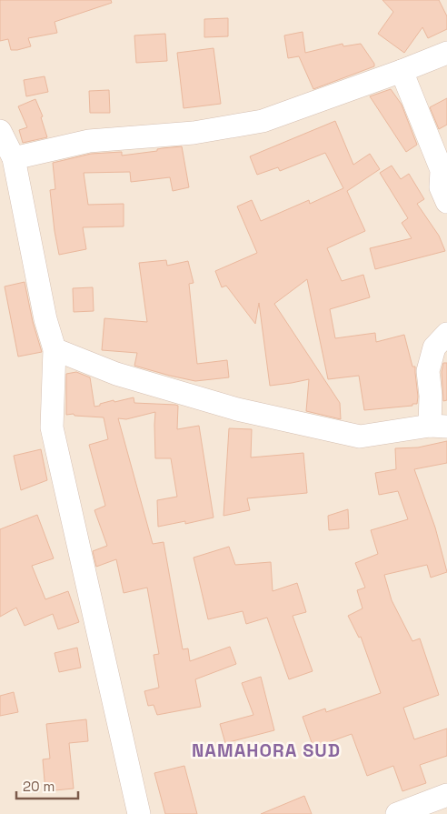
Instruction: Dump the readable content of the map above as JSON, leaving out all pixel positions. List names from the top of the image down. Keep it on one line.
{"districts":["NAMAHORA SUD"],"scale_bar":"20 m"}
